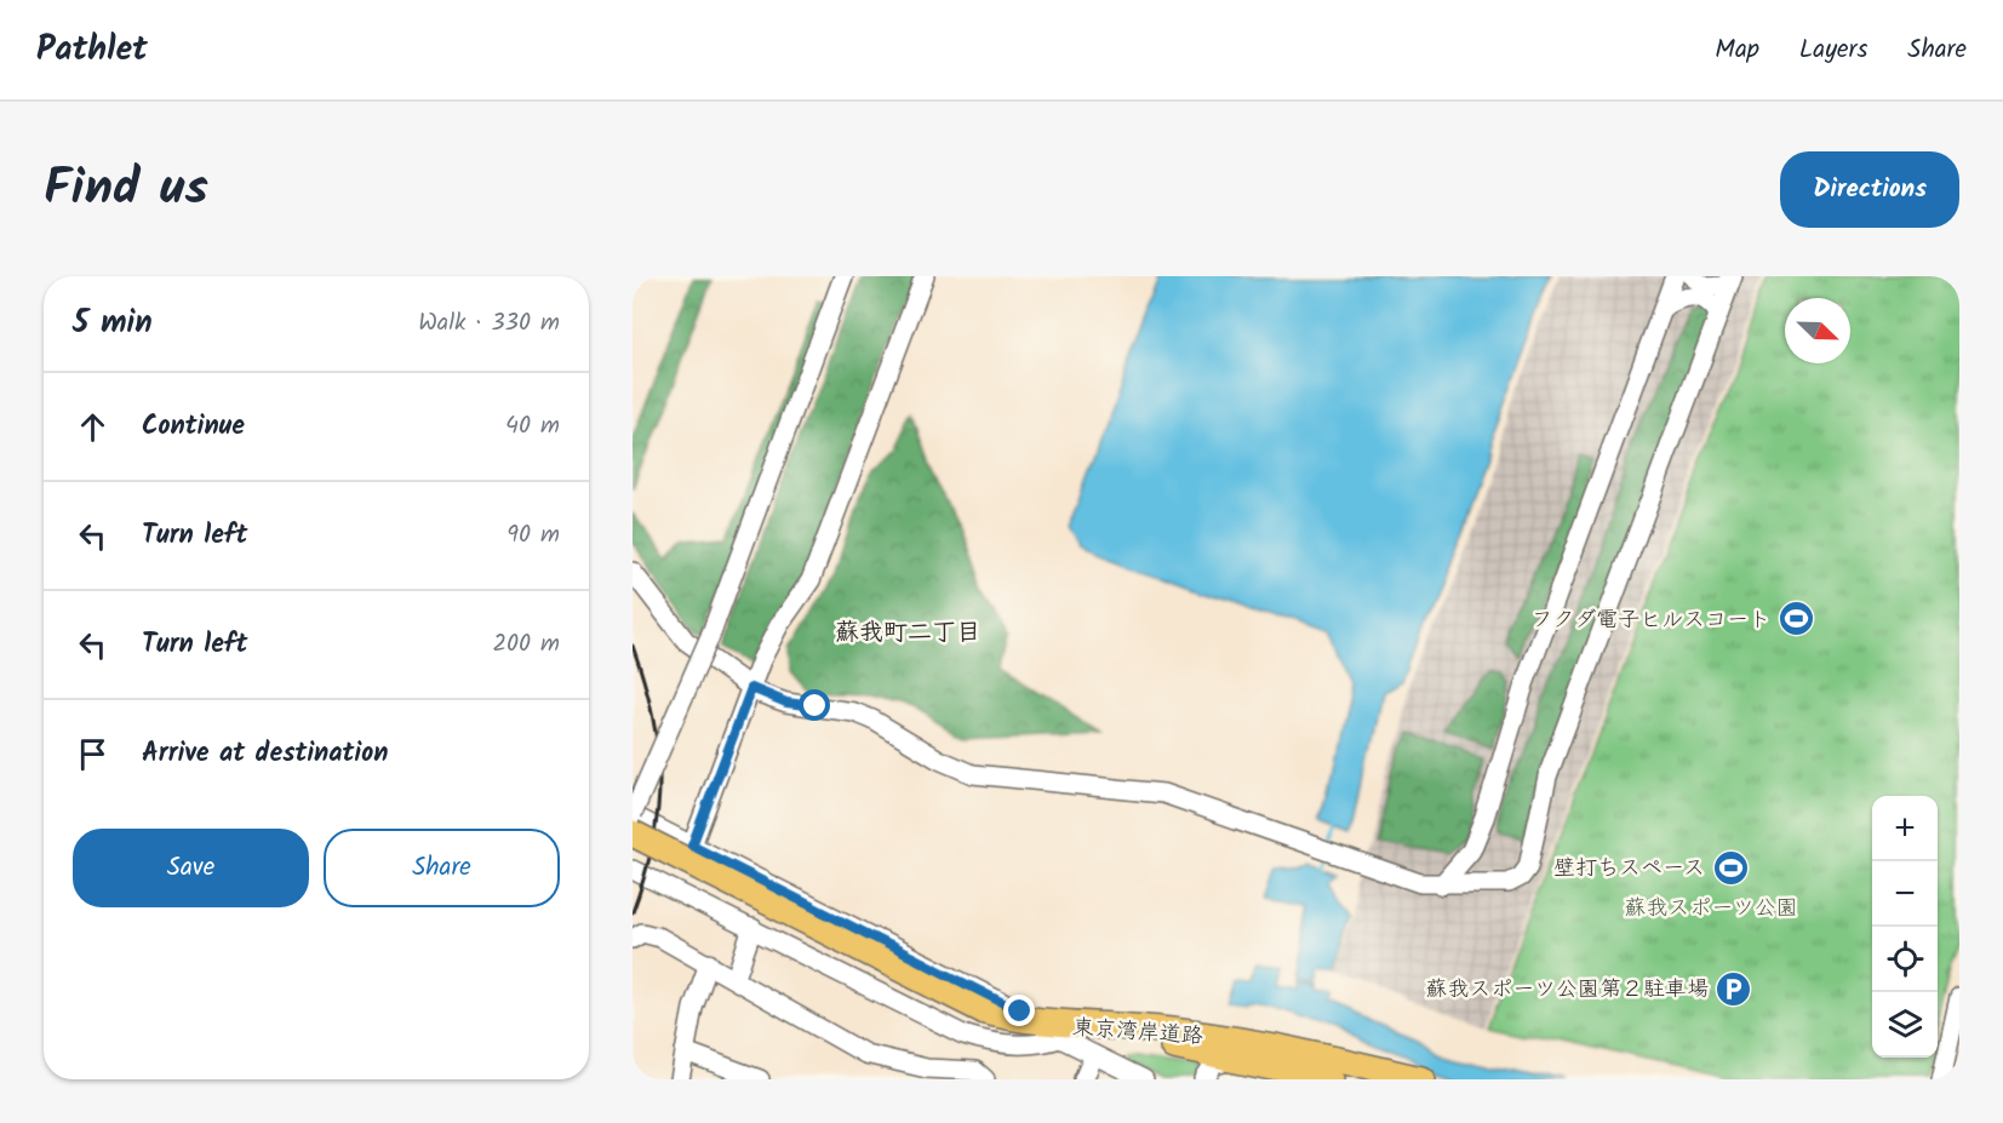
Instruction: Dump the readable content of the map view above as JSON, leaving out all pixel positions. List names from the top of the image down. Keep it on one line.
{"streets":{"highway":["東京湾岸道路"]},"districts":["蘇我町二丁目"],"parks":["蘇我スポーツ公園"],"places":{"sports":["フクダ電子ヒルスコート","壁打ちスペース"],"parking":["蘇我スポーツ公園第２駐車場"]},"north":"bottom right","page":{"header":"Pathlet","nav":["Map","Layers","Share"],"title":"Find us","buttons":["Directions",["Save","Share"]],"heading":["5 min","Walk · 330 m"],"list":[["Continue","40 m"],["Turn left","90 m"],["Turn left","200 m"],"Arrive at destination"],"map_buttons":["+","−"]}}
